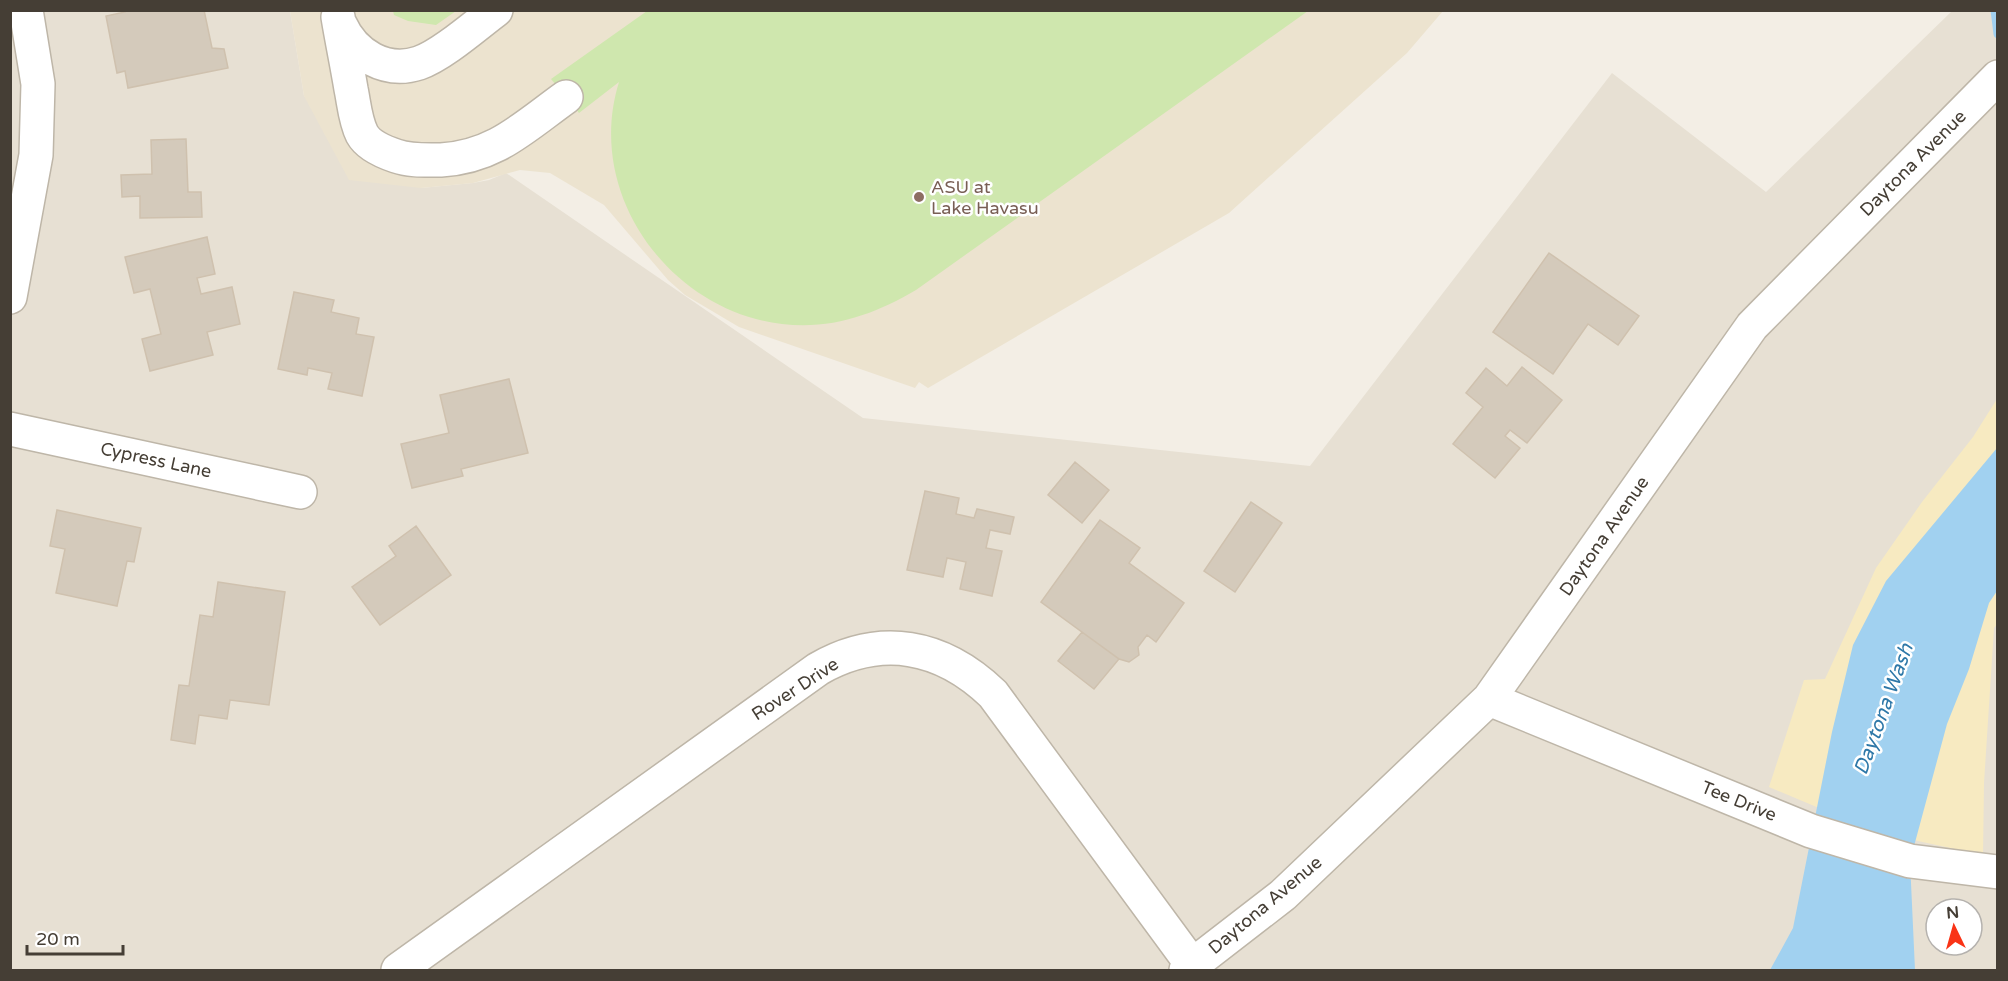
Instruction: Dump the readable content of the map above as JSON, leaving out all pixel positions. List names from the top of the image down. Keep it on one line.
{"streets":{"street":["Daytona Avenue","Cypress Lane","Rover Drive","Tee Drive"]},"crossings":[["Daytona Avenue","Rover Drive"],["Daytona Avenue","Tee Drive"]],"water":["Daytona Wash"],"places":["ASU at Lake Havasu"],"scale_bar":"20 m","north":"top"}
